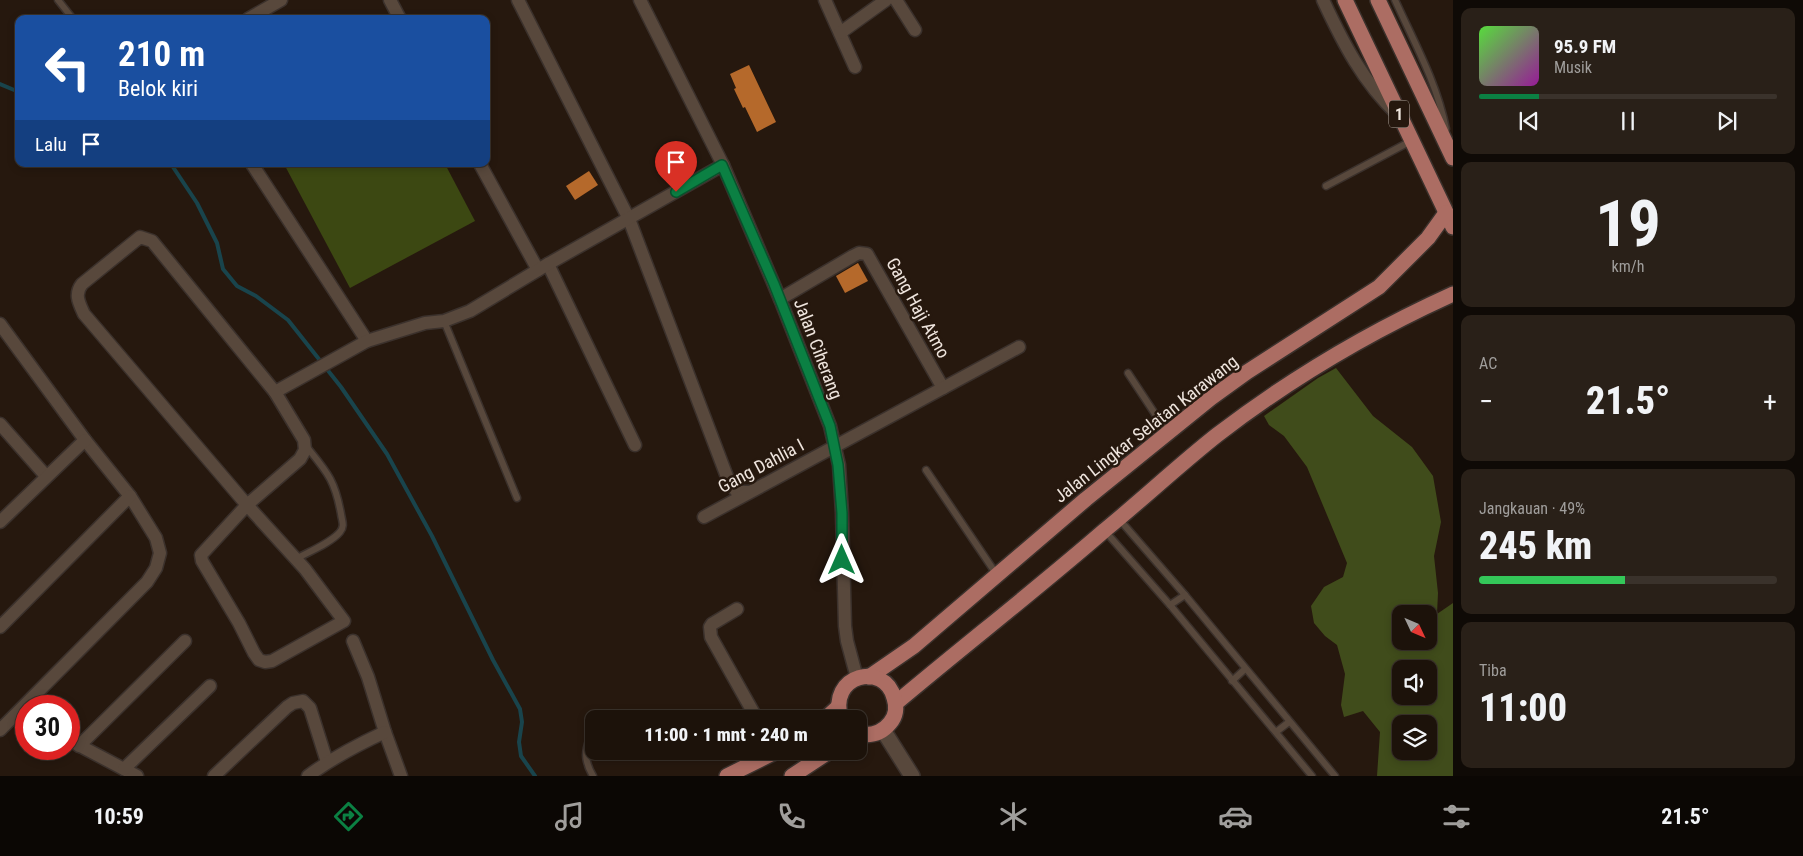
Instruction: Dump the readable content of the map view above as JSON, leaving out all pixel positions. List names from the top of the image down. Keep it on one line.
{"streets":{"main road":["1","Jalan Lingkar Selatan Karawang"],"street":["Gang Haji Atmo","Jalan Ciherang","Gang Dahlia I"]},"crossings":[["1","Jalan Lingkar Selatan Karawang"],["Gang Haji Atmo","Jalan Ciherang"],["Gang Haji Atmo","Gang Dahlia I"],["Jalan Ciherang","Jalan Lingkar Selatan Karawang"],["Jalan Ciherang","Gang Dahlia I"]],"north":"bottom right","page":{"turn":["210 m","Belok kiri"],"song":["95.9 FM","Musik"],"then":"Lalu","tile":[["19","km/h"],"AC",["Jangkauan · 49%","245 km"],["Tiba","11:00"]],"heat":["−","21.5°","+"],"limit":"30","trip":"11:00 · 1 mnt · 240 m","tabs":["10:59","21.5°"]}}
